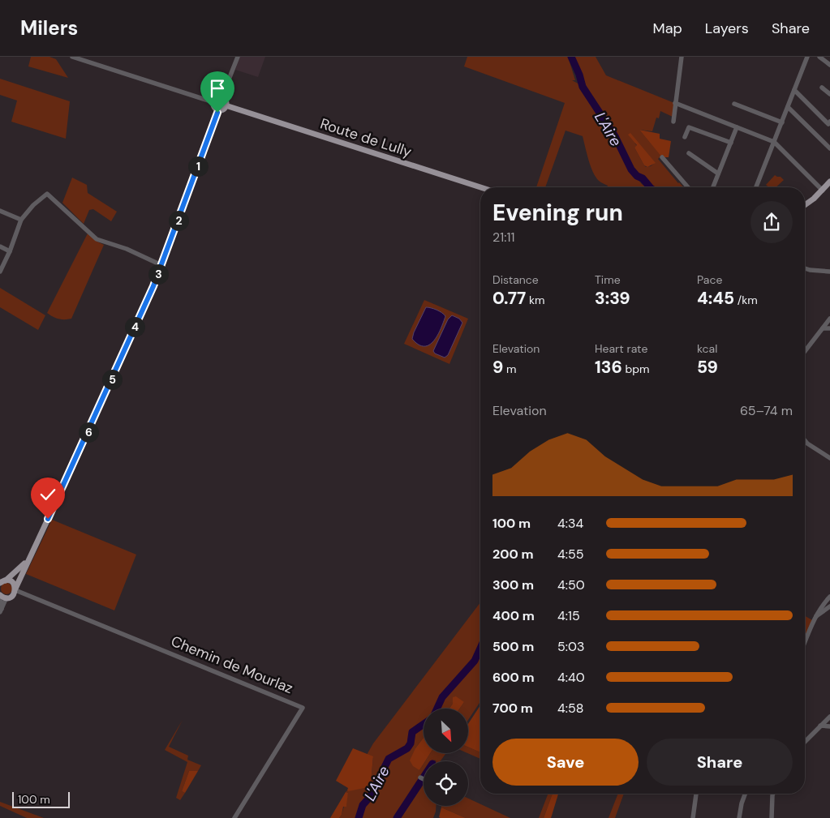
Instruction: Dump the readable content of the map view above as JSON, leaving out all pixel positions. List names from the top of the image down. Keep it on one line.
{"streets":{"main road":["Route de Lully"],"street":["Chemin de Mourlaz"]},"water":["L'Aire"],"scale_bar":"100 m","north":"bottom right","page":{"header":"Milers","nav":["Map","Layers","Share"],"pins":["1","2","3","4","5","6"],"heading":["Evening run","21:11"],"stats":[["Distance","0.77 km"],["Time","3:39"],["Pace","4:45 /km"],["Elevation","9 m"],["Heart rate","136 bpm"],["kcal","59"]],"chart":["Elevation","65–74 m"],"list":[{"name":"100 m","note":"4:34"},{"name":"200 m","note":"4:55"},{"name":"300 m","note":"4:50"},{"name":"400 m","note":"4:15"},{"name":"500 m","note":"5:03"},{"name":"600 m","note":"4:40"},{"name":"700 m","note":"4:58"}],"buttons":["Save","Share"],"scale":"100 m"}}
